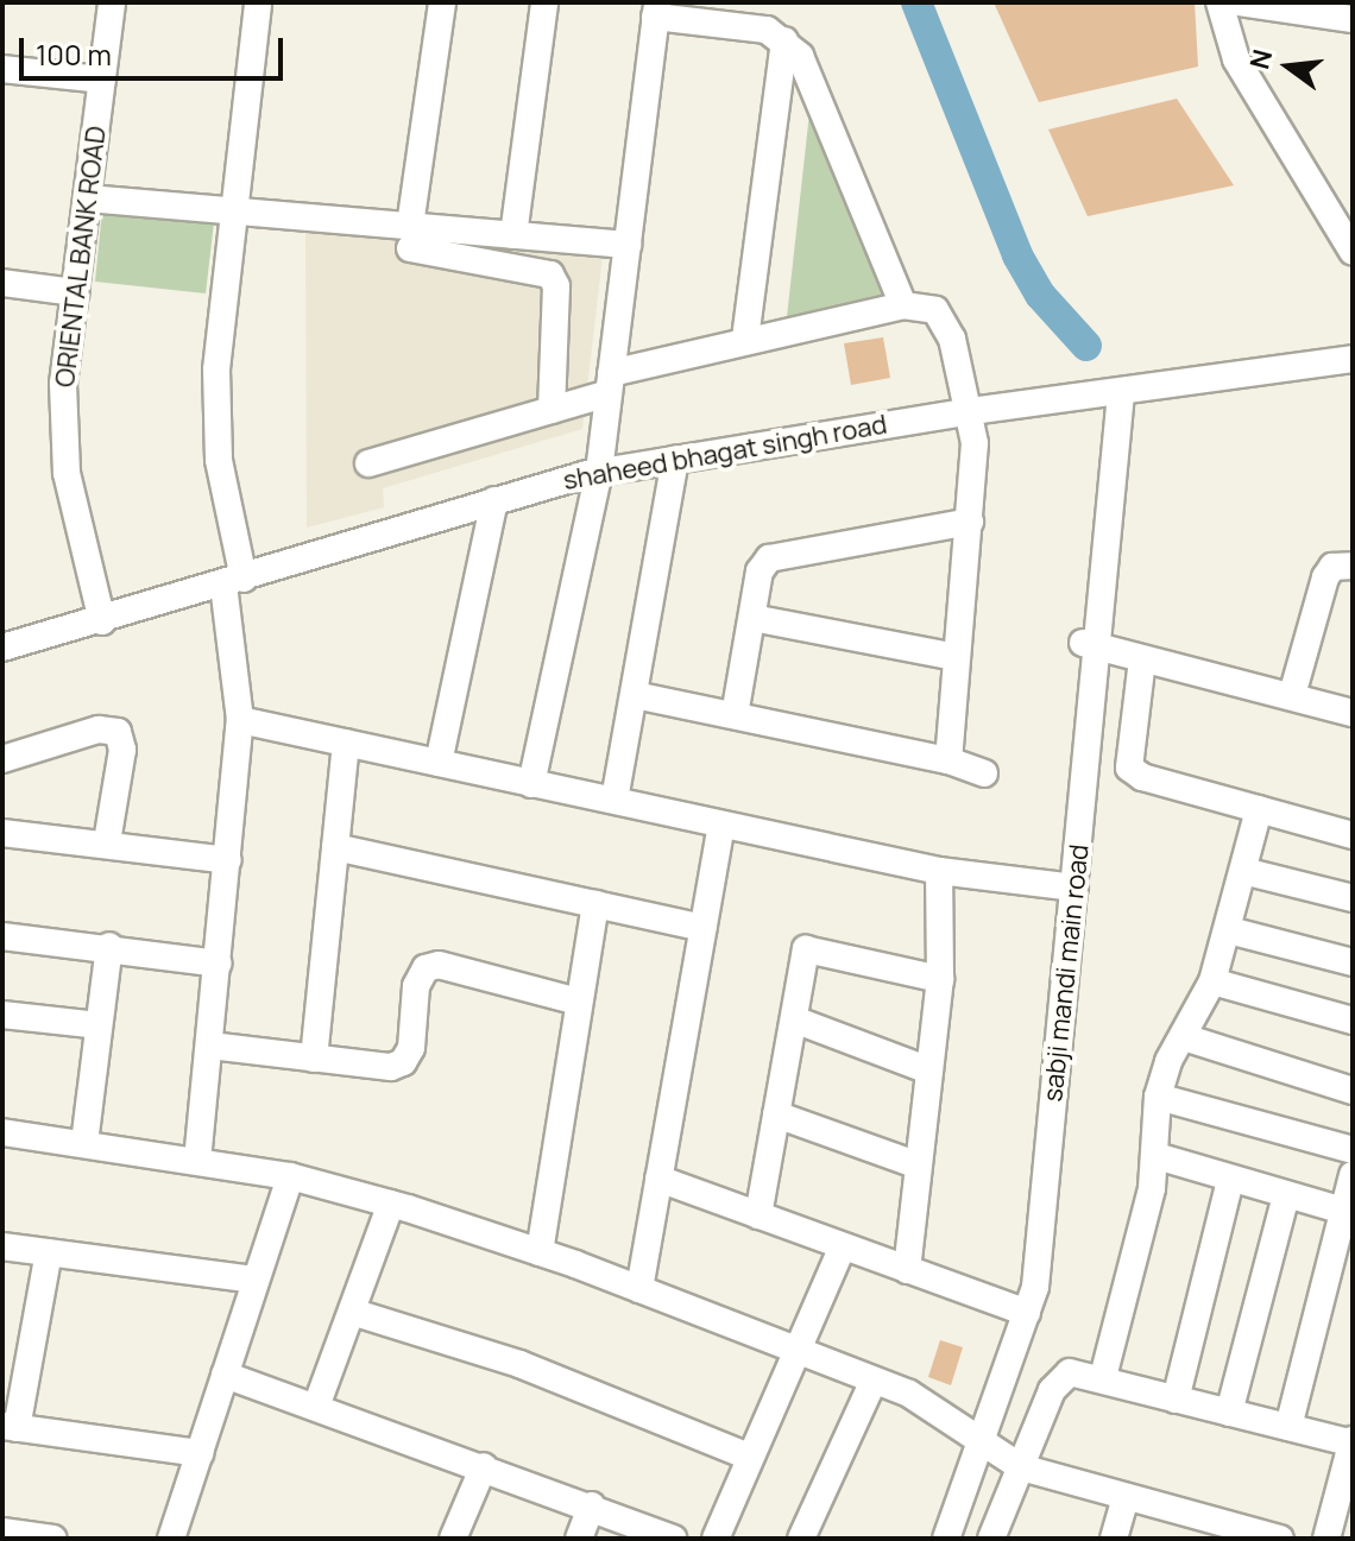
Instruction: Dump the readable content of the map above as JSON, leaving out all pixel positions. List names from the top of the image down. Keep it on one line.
{"streets":{"street":["ORIENTAL BANK ROAD","shaheed bhagat singh road","sabji mandi main road"]},"crossings":[["ORIENTAL BANK ROAD","shaheed bhagat singh road"],["shaheed bhagat singh road","sabji mandi main road"]],"scale_bar":"100 m","north":"left"}
